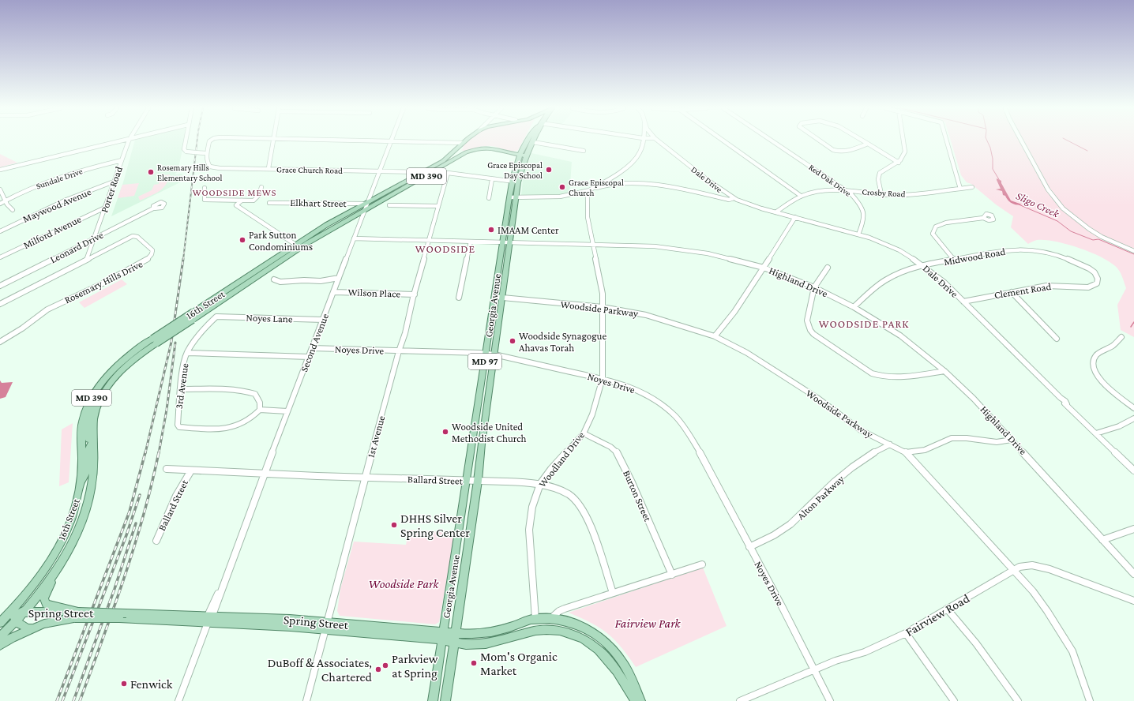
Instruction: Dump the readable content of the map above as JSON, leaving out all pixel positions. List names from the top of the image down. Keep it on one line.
{"streets":{"main road":["MD 390","16th Street","Georgia Avenue","MD 97","Spring Street"],"street":["Grace Church Road","Sundale Drive","Dale Drive","Red Oak Drive","Porter Road","Crosby Road","Elkhart Street","Maywood Avenue","Milford Avenue","Leonard Drive","Midwood Road","Rosemary Hills Drive","Highland Drive","Clement Road","Wilson Place","Woodside Parkway","Noyes Lane","Second Avenue","Noyes Drive","3rd Avenue","1st Avenue","Woodland Drive","Ballard Street","Burton Street","Alton Parkway","Fairview Road"]},"crossings":[["Grace Church Road","16th Street"],["Grace Church Road","Second Avenue"],["Sundale Drive","Porter Road"],["Dale Drive","Red Oak Drive"],["Dale Drive","Crosby Road"],["Dale Drive","Midwood Road"],["Dale Drive","Clement Road"],["Red Oak Drive","Crosby Road"],["Porter Road","Maywood Avenue"],["Porter Road","Milford Avenue"],["Porter Road","Leonard Drive"],["Porter Road","Rosemary Hills Drive"],["Elkhart Street","16th Street"],["Elkhart Street","Second Avenue"],["Midwood Road","Highland Drive"],["Midwood Road","Clement Road"],["Highland Drive","Georgia Avenue"],["Highland Drive","Second Avenue"],["Highland Drive","1st Avenue"],["Highland Drive","Woodland Drive"],["Wilson Place","Second Avenue"],["Wilson Place","1st Avenue"],["16th Street","Georgia Avenue"],["16th Street","Second Avenue"],["16th Street","Spring Street"],["Georgia Avenue","Woodside Parkway"],["Georgia Avenue","Noyes Drive"],["Georgia Avenue","Ballard Street"],["Georgia Avenue","Spring Street"],["Woodside Parkway","Woodland Drive"],["Woodside Parkway","Alton Parkway"],["Woodside Parkway","Fairview Road"],["Noyes Lane","Second Avenue"],["Noyes Lane","3rd Avenue"],["Second Avenue","Noyes Drive"],["Second Avenue","Ballard Street"],["Second Avenue","Spring Street"],["Noyes Drive","1st Avenue"],["Noyes Drive","Woodland Drive"],["Noyes Drive","Alton Parkway"],["Noyes Drive","Fairview Road"],["1st Avenue","Ballard Street"],["1st Avenue","Spring Street"],["Woodland Drive","Ballard Street"],["Woodland Drive","Burton Street"],["Woodland Drive","Spring Street"]],"districts":["WOODSIDE MEWS","WOODSIDE","WOODSIDE PARK"],"water":["Sligo Creek"],"parks":["Woodside Park","Fairview Park"],"places":["Grace Episcopal Day School","Rosemary Hills Elementary School","Grace Episcopal Church","IMAAM Center","Park Sutton Condominiums","Woodside Synagogue Ahavas Torah","Woodside United Methodist Church","DHHS Silver Spring Center","Mom's Organic Market","Parkview at Spring","DuBoff & Associates, Chartered","Fenwick"]}
